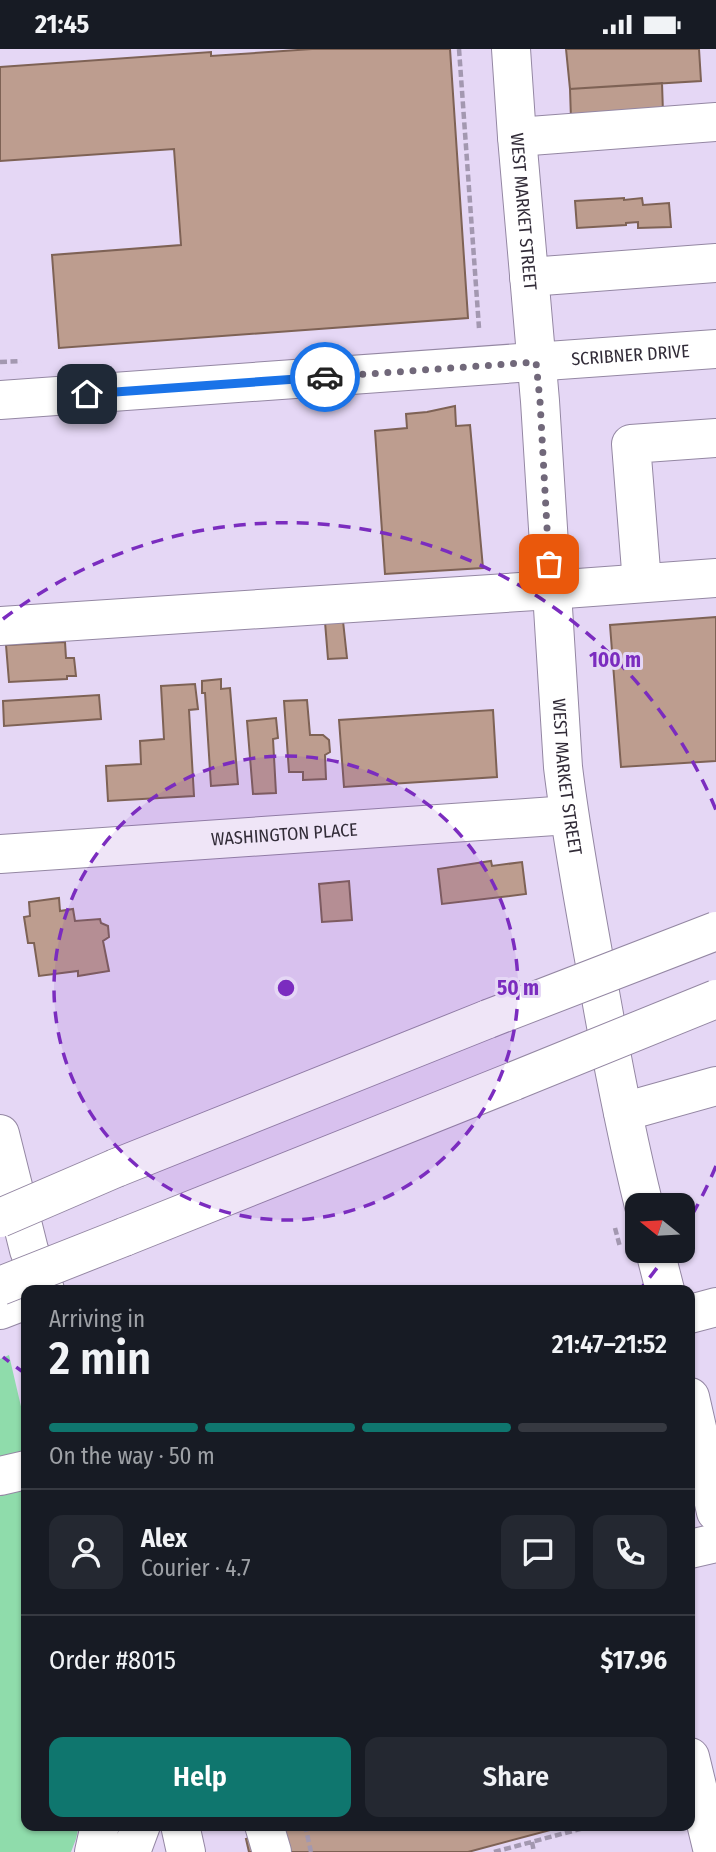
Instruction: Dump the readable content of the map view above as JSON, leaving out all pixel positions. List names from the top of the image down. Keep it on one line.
{"streets":{"main road":["WEST MARKET STREET","SCRIBNER DRIVE","WASHINGTON PLACE"]},"crossings":[["WEST MARKET STREET","SCRIBNER DRIVE"],["WEST MARKET STREET","WASHINGTON PLACE"]],"north":"left","page":{"status":"21:45","heading":["2 min","Arriving in","21:47–21:52"],"panel":["Alex","Courier · 4.7","Order #8015","$17.96"],"bar":"On the way · 50 m","buttons":["Help","Share"]},"rings":["100 m","50 m"]}
